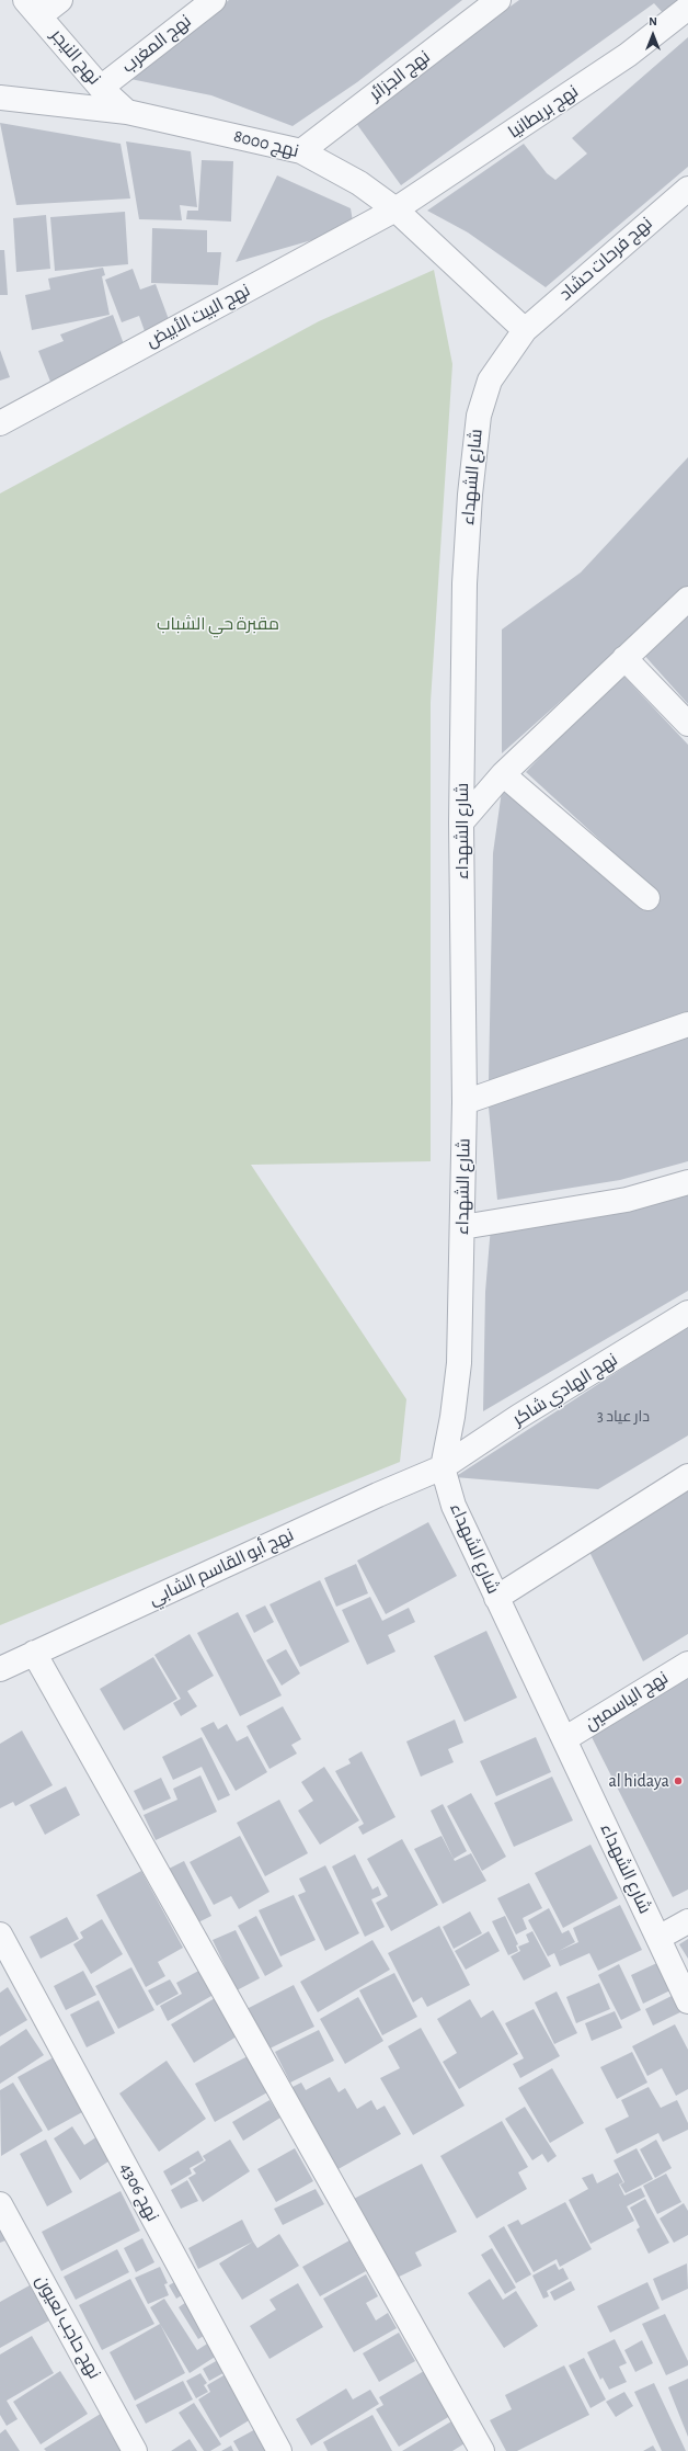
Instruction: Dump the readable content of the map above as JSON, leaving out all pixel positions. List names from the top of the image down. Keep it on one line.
{"streets":{"street":["نهج المغرب","نهج النيجر","نهج الجزائر","نهج بريطانيا","نهج 8000","نهج فرحات حشاد","نهج البيت الأبيض","شارع الشهداء","نهج الهادي شاكر","نهج أبو القاسم الشابي","نهج الياسمين","نهج 4306","نهج حاجب لعيون"]},"crossings":[["نهج المغرب","نهج النيجر"],["نهج النيجر","نهج 8000"],["نهج الجزائر","نهج 8000"],["نهج بريطانيا","نهج 8000"],["نهج بريطانيا","نهج البيت الأبيض"],["نهج 8000","نهج فرحات حشاد"],["نهج 8000","نهج البيت الأبيض"],["نهج 8000","شارع الشهداء"],["نهج فرحات حشاد","شارع الشهداء"],["شارع الشهداء","نهج الهادي شاكر"],["شارع الشهداء","نهج أبو القاسم الشابي"],["شارع الشهداء","نهج الياسمين"],["نهج الهادي شاكر","نهج أبو القاسم الشابي"]],"parks":["مقبرة حي الشباب"],"places":["al hidaya"],"house_numbers":["3 دار عياد"],"north":"top"}
